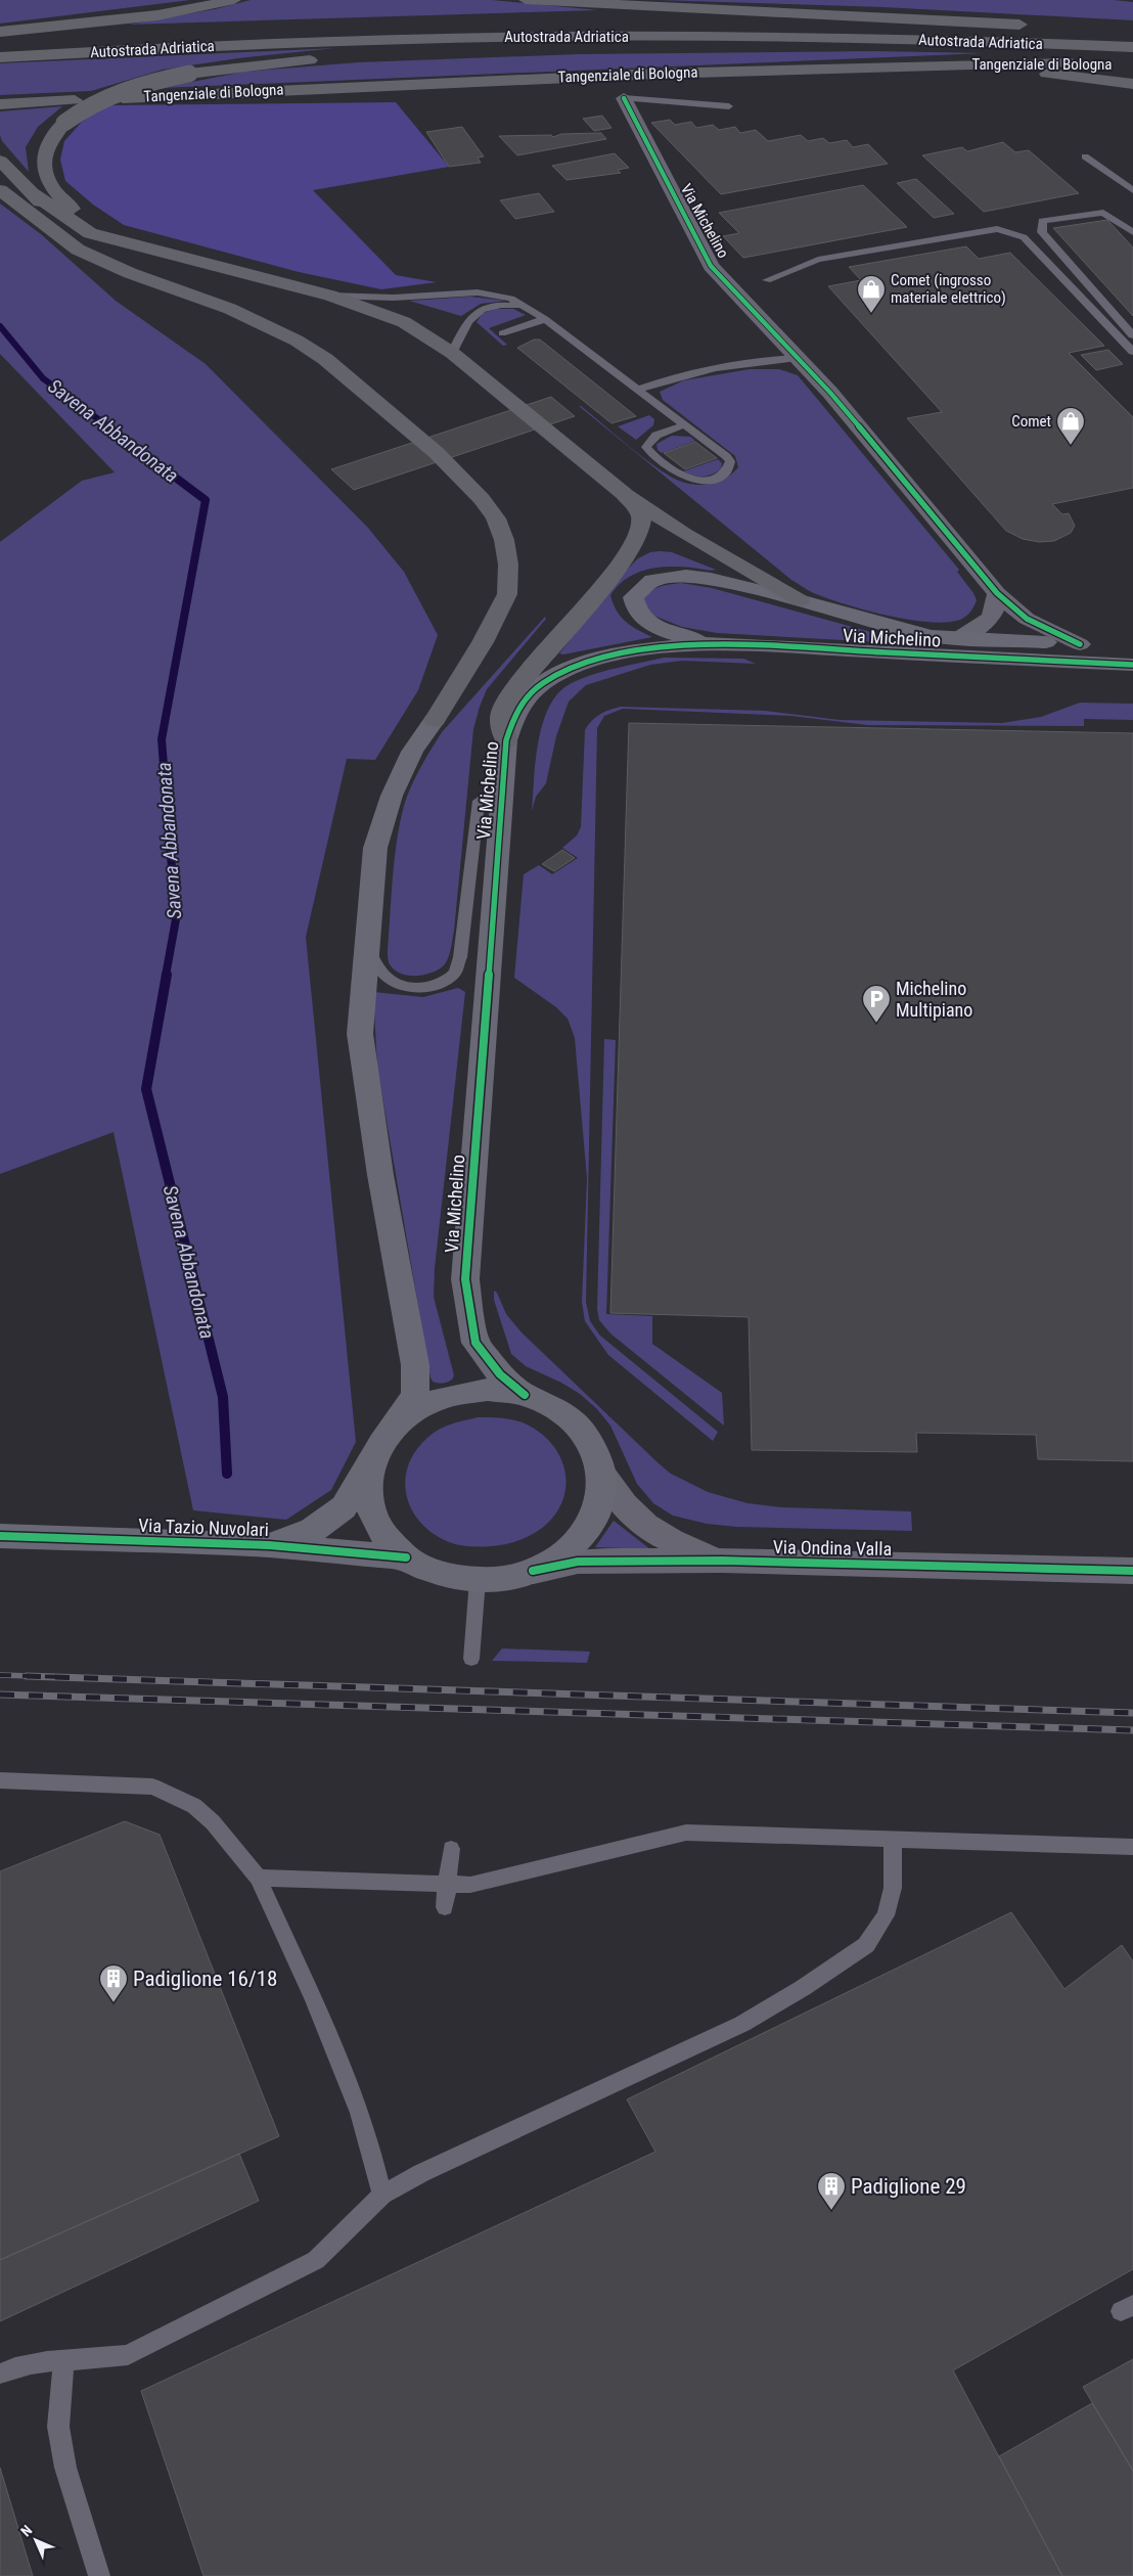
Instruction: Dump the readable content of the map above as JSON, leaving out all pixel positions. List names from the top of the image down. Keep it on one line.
{"streets":{"highway":["Autostrada Adriatica","Tangenziale di Bologna"],"street":["Via Michelino","Via Tazio Nuvolari","Via Ondina Valla"]},"water":["Savena Abbandonata"],"places":{"shop":["Comet (ingrosso materiale elettrico)","Comet"],"parking":["Michelino Multipiano"],"building":["Padiglione 16/18","Padiglione 29"]},"north":"top left"}
